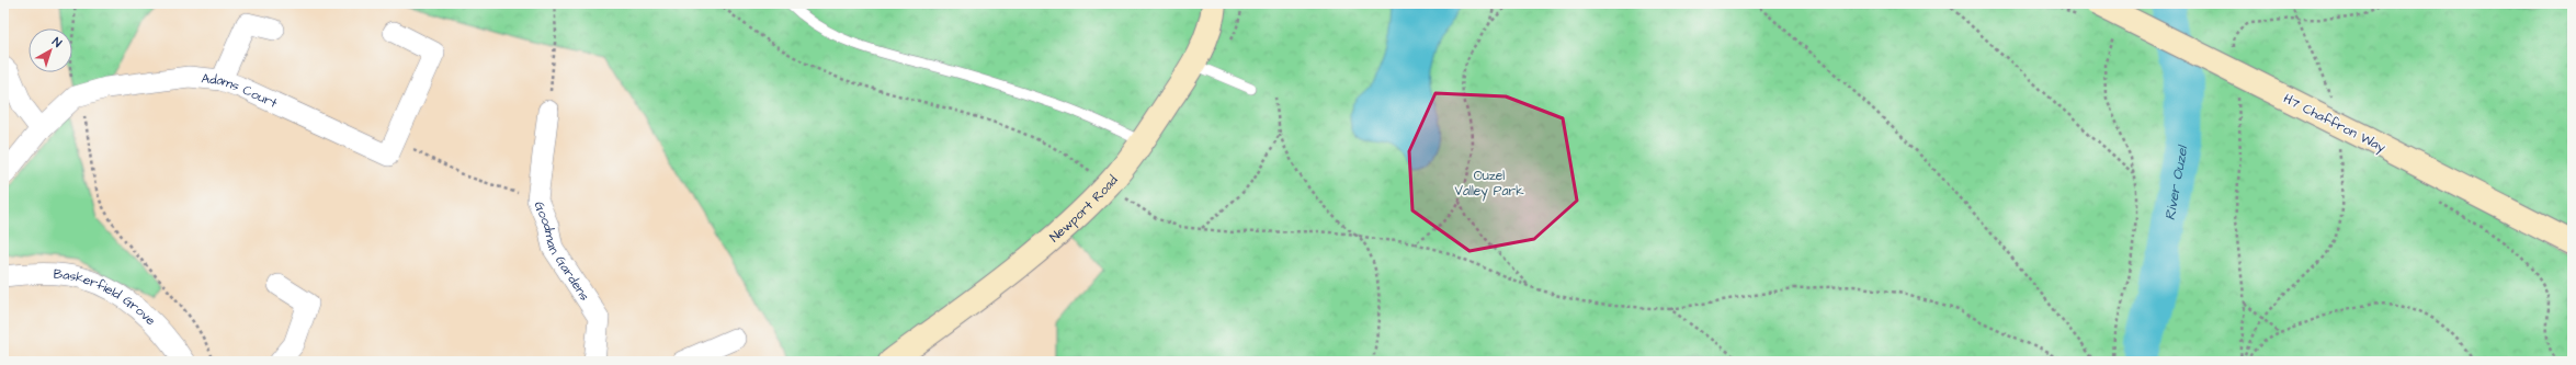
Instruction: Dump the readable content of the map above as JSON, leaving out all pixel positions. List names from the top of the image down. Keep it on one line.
{"streets":{"street":["Adams Court","H7 Chaffron Way","Newport Road","Goodman Gardens","Baskerfield Grove"]},"water":["River Ouzel"],"parks":["Ouzel Valley Park"],"north":"top right"}
